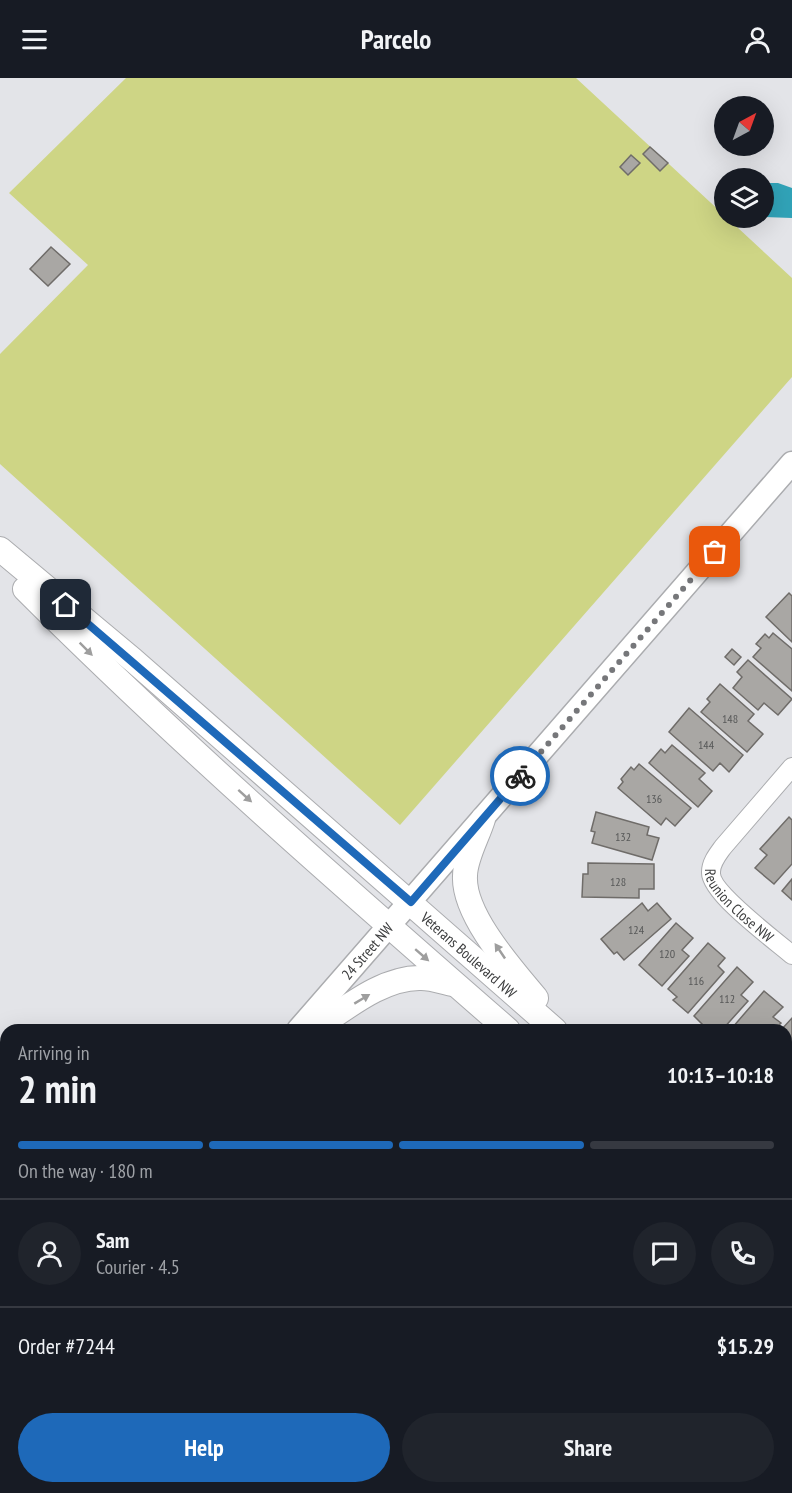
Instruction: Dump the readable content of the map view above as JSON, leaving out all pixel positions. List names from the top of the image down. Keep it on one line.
{"streets":{"main road":["Veterans Boulevard NW"],"street":["Reunion Close NW","24 Street NW"]},"crossings":[["24 Street NW","Veterans Boulevard NW"]],"house_numbers":["148","144","136","132","128","124","120","116","112"],"north":"top right","page":{"header":"Parcelo","heading":["2 min","Arriving in","10:13–10:18"],"panel":["Sam","Courier · 4.5","Order #7244","$15.29"],"bar":"On the way · 180 m","buttons":["Help","Share"]}}
